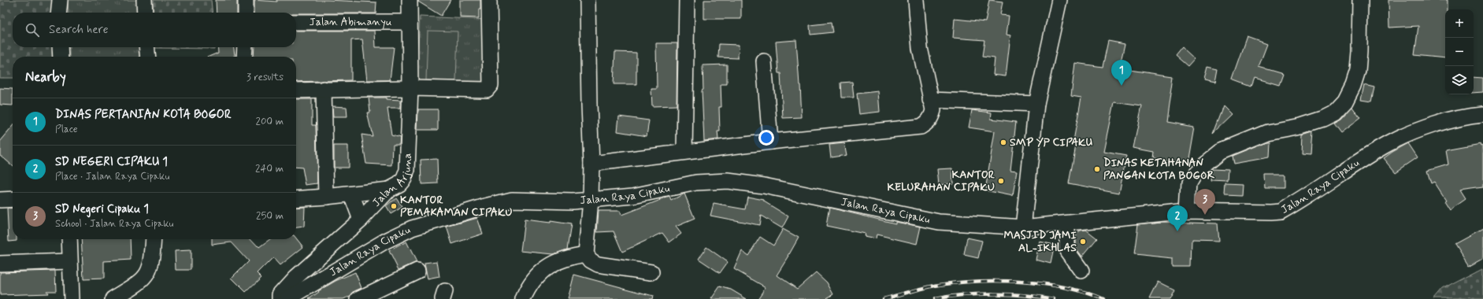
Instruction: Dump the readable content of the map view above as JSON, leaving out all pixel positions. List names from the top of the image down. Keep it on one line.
{"streets":{"street":["Jalan Abimanyu","Jalan Arjuna","Jalan Raya Cipaku"]},"crossings":[["Jalan Abimanyu","Jalan Arjuna"]],"places":["SMP YP CIPAKU","DINAS KETAHANAN PANGAN KOTA BOGOR","KANTOR KELURAHAN CIPAKU","KANTOR PEMAKAMAN CIPAKU","MASJID JAMI AL-IKHLAS"],"page":{"map_buttons":["+","−"],"search":"Search here","heading":["Nearby","3 results"],"pins":["1","3","2"],"list":[{"mark":"1","name":"DINAS PERTANIAN KOTA BOGOR","note":"Place","value":"200 m"},{"mark":"2","name":"SD NEGERI CIPAKU 1","note":"Place · Jalan Raya Cipaku","value":"240 m"},{"mark":"3","name":"SD Negeri Cipaku 1","note":"School · Jalan Raya Cipaku","value":"250 m"}]}}
